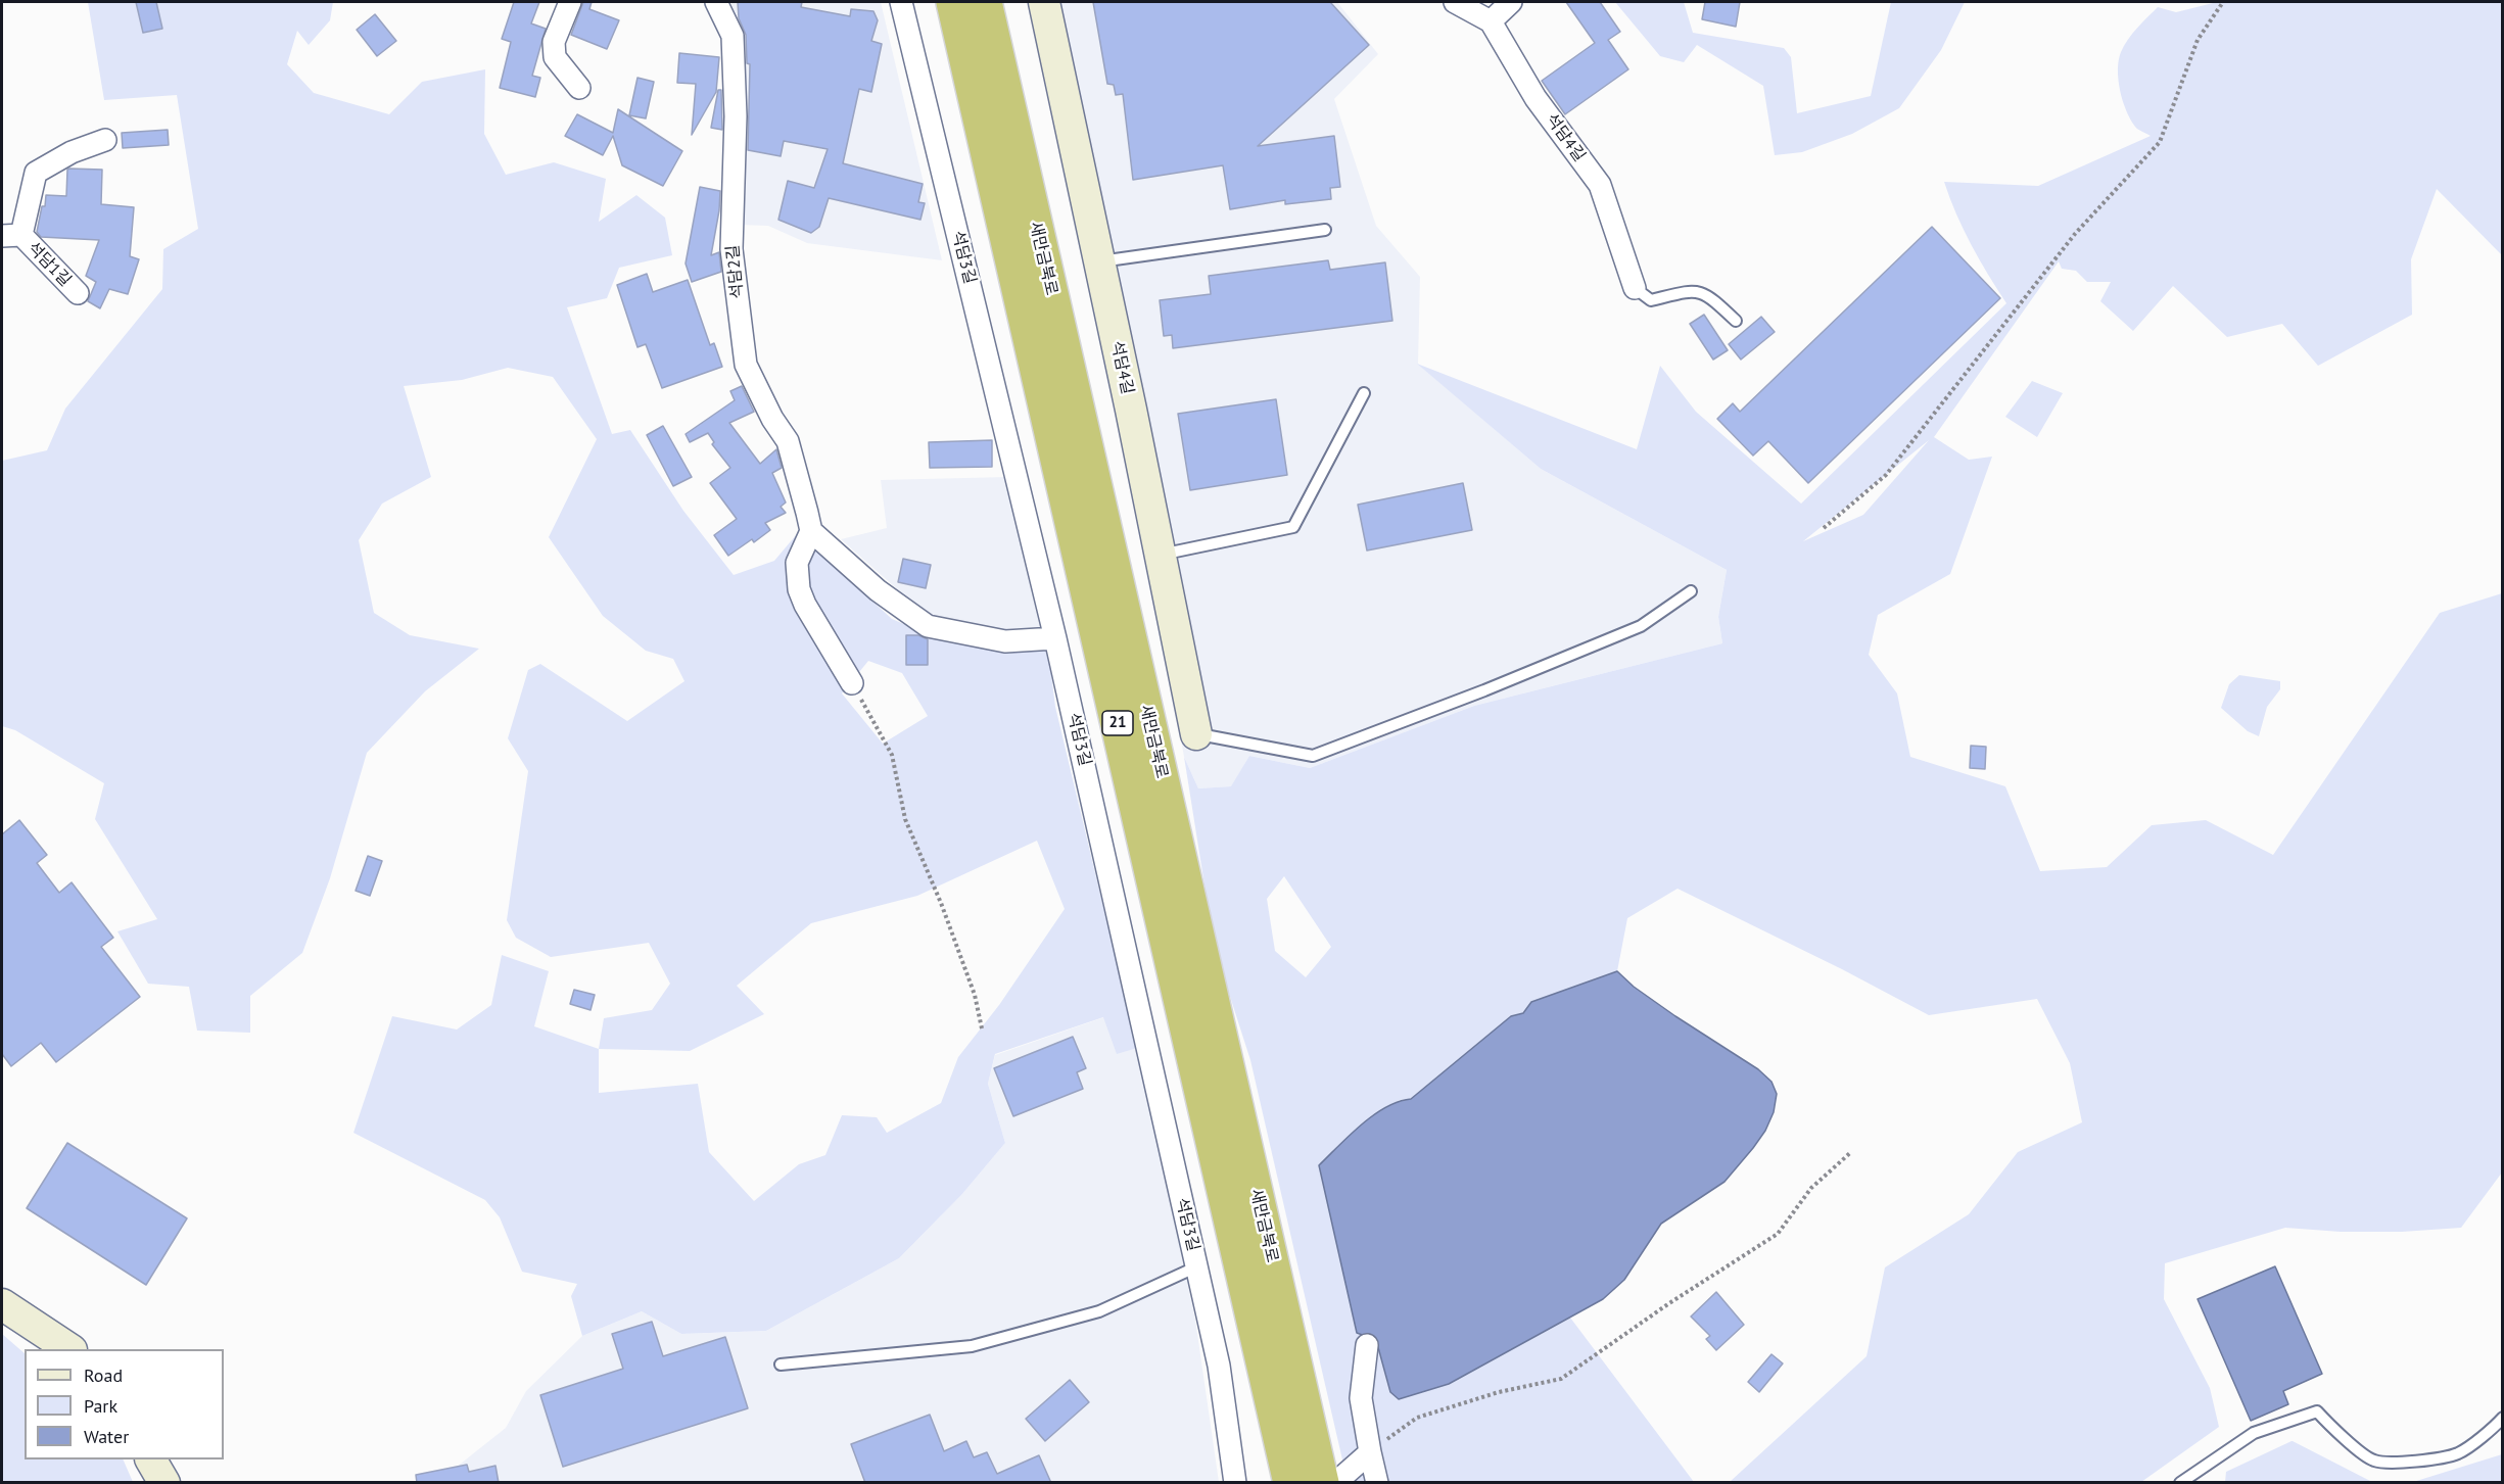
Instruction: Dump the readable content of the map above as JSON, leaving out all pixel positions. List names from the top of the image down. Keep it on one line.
{"streets":{"highway":["새만금북로","21"],"street":["석담4길","석담3길","석담1길","석담2길"]},"legend":["Road","Park","Water"]}
